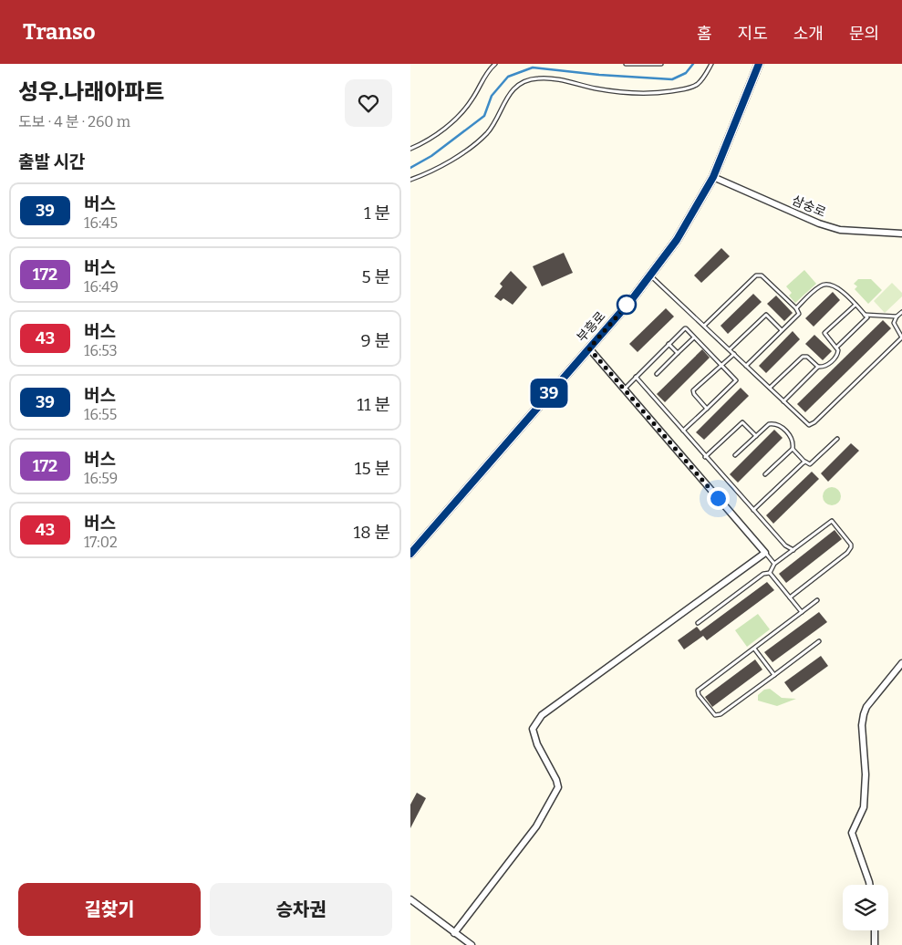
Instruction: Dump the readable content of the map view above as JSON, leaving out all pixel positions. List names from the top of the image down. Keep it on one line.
{"streets":{"main road":["부흥로"],"street":["삼숭로"]},"crossings":[["삼숭로","부흥로"]],"lines":["bus line 39"],"page":{"header":"Transo","nav":["홈","지도","소개","문의"],"heading":[["성우.나래아파트","도보 · 4 분 · 260 m"],"출발 시간"],"on_map":"39","list":[{"mark":"39","name":"버스","note":"16:45","value":"1 분"},{"mark":"172","name":"버스","note":"16:49","value":"5 분"},{"mark":"43","name":"버스","note":"16:53","value":"9 분"},{"mark":"39","name":"버스","note":"16:55","value":"11 분"},{"mark":"172","name":"버스","note":"16:59","value":"15 분"},{"mark":"43","name":"버스","note":"17:02","value":"18 분"}],"buttons":["길찾기","승차권"]}}
